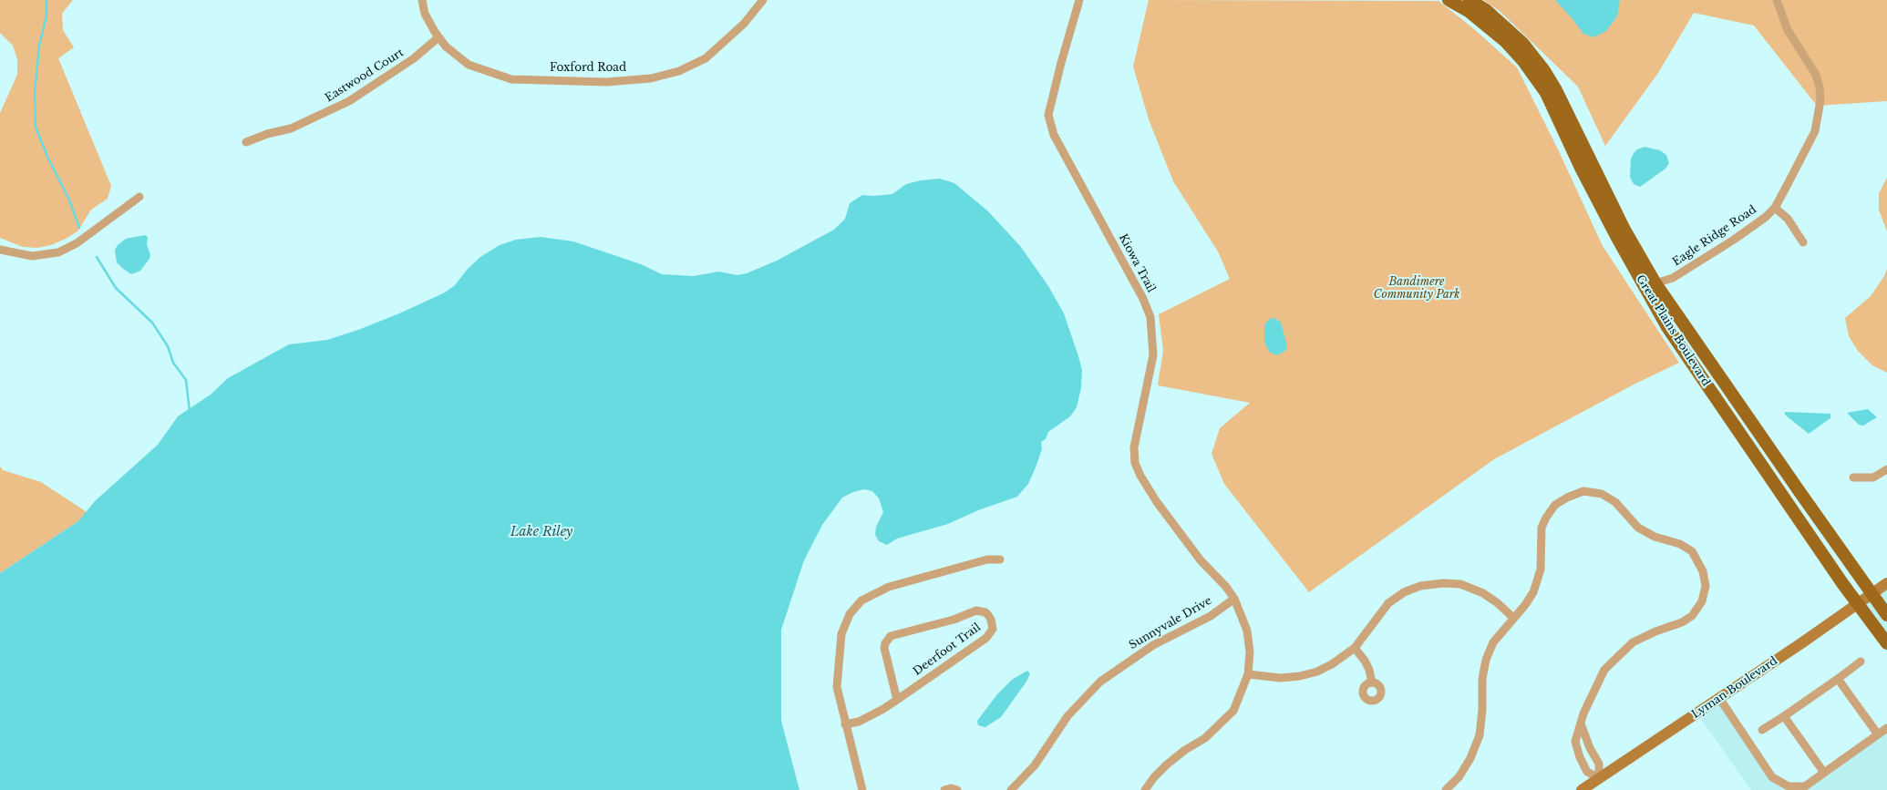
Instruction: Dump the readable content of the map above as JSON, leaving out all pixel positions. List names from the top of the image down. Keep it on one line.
{"streets":{"main road":["Great Plains Boulevard"],"street":["Foxford Road","Eastwood Court","Eagle Ridge Road","Kiowa Trail","Sunnyvale Drive","Deerfoot Trail","Lyman Boulevard"]},"crossings":[["Foxford Road","Eastwood Court"],["Eagle Ridge Road","Great Plains Boulevard"],["Kiowa Trail","Sunnyvale Drive"],["Great Plains Boulevard","Lyman Boulevard"]],"water":["Lake Riley"],"parks":["Bandimere Community Park"]}
